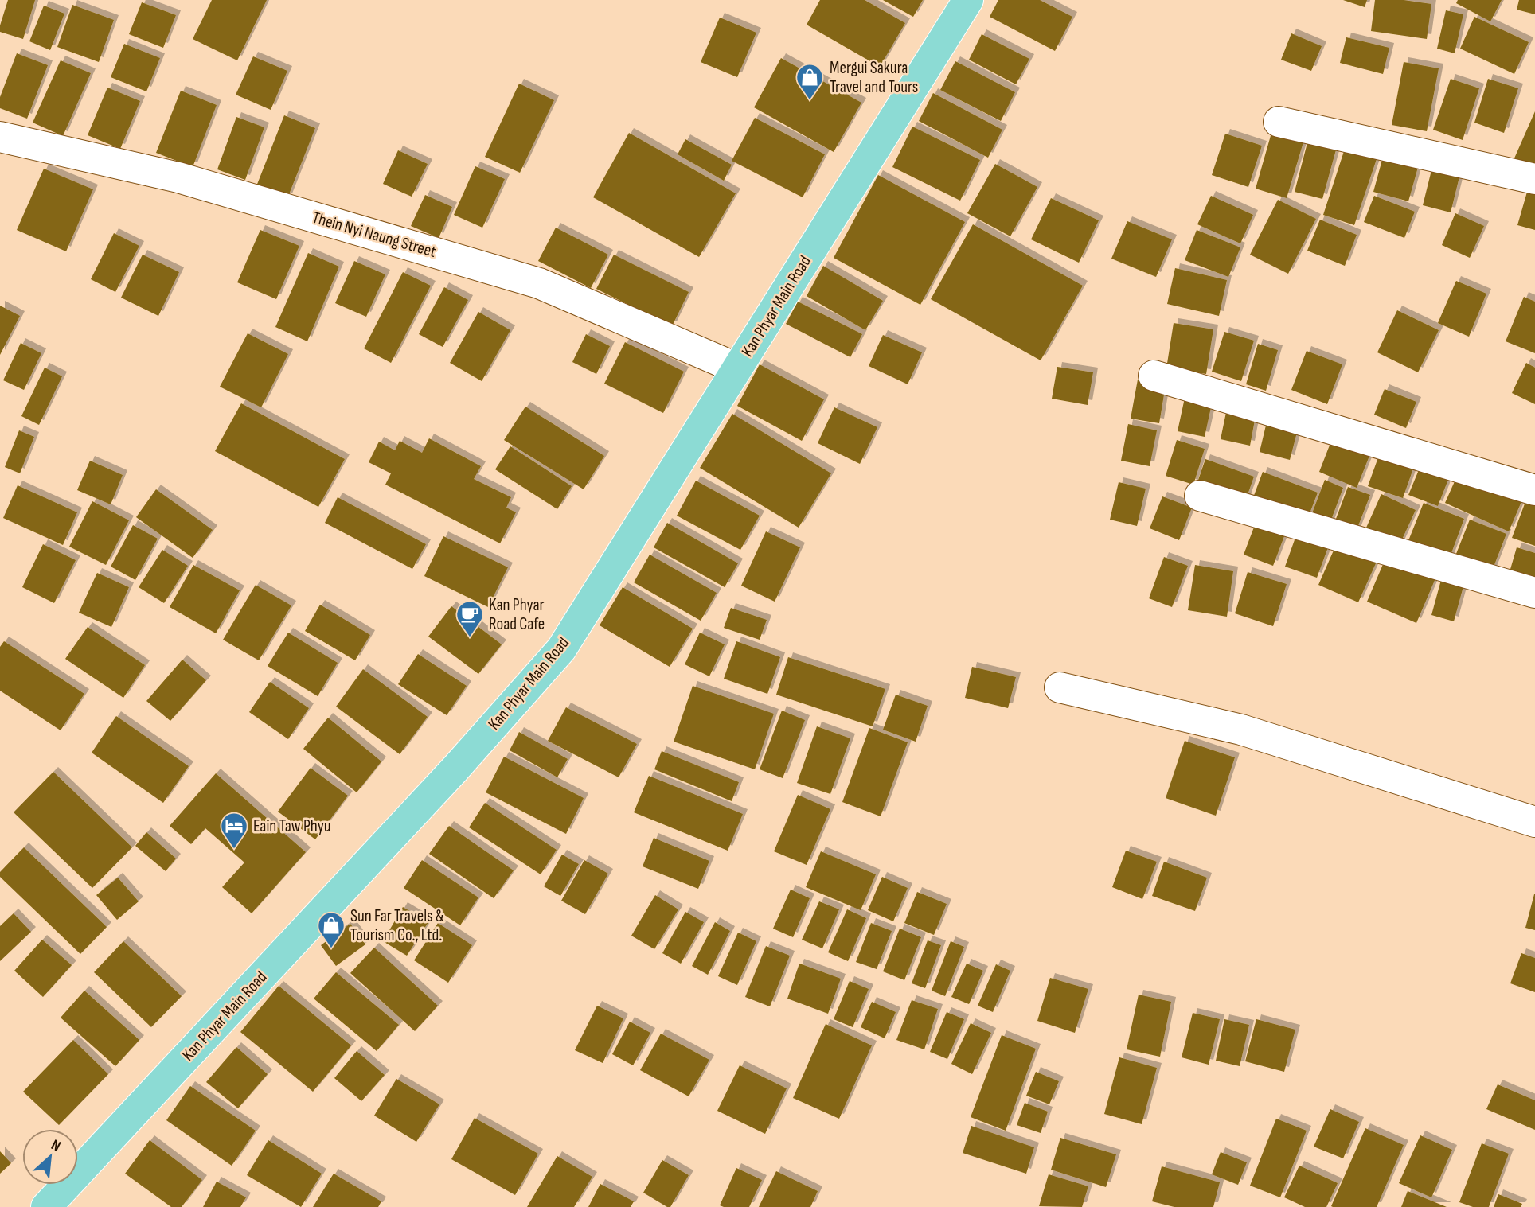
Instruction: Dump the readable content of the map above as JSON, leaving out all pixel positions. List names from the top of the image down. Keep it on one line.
{"streets":{"main road":["Kan Phyar Main Road"],"street":["Thein Nyi Naung Street"]},"crossings":[["Thein Nyi Naung Street","Kan Phyar Main Road"]],"places":{"shop":["Mergui Sakura Travel and Tours","Sun Far Travels & Tourism Co., Ltd."],"cafe":["Kan Phyar Road Cafe"],"hotel":["Eain Taw Phyu"]},"north":"top right"}
